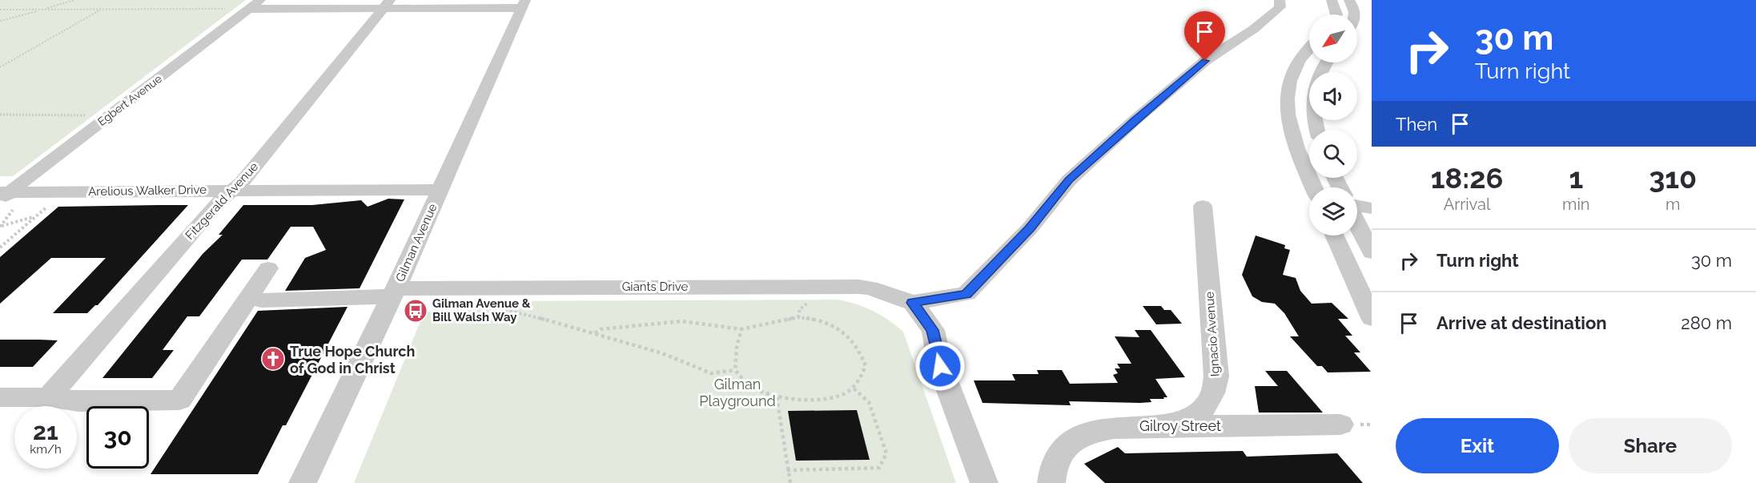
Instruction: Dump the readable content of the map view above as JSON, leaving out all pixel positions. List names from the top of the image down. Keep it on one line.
{"streets":{"street":["Egbert Avenue","Arelious Walker Drive","Fitzgerald Avenue","Gilman Avenue","Giants Drive","Ignacio Avenue","Gilroy Street"]},"crossings":[["Egbert Avenue","Arelious Walker Drive"],["Arelious Walker Drive","Fitzgerald Avenue"],["Arelious Walker Drive","Gilman Avenue"],["Gilman Avenue","Giants Drive"],["Ignacio Avenue","Gilroy Street"]],"parks":["Gilman Playground"],"places":{"bus stop":["Gilman Avenue & Bill Walsh Way"],"church":["True Hope Church of God in Christ"]},"north":"bottom left","page":{"turn":["30 m","Turn right"],"then":"Then","eta":["18:26","Arrival","1","min","310","m"],"list":[{"name":"Turn right","value":"30 m"},{"name":"Arrive at destination","value":"280 m"}],"speed":"21 km/h","limit":"30","buttons":["Exit","Share"]}}
